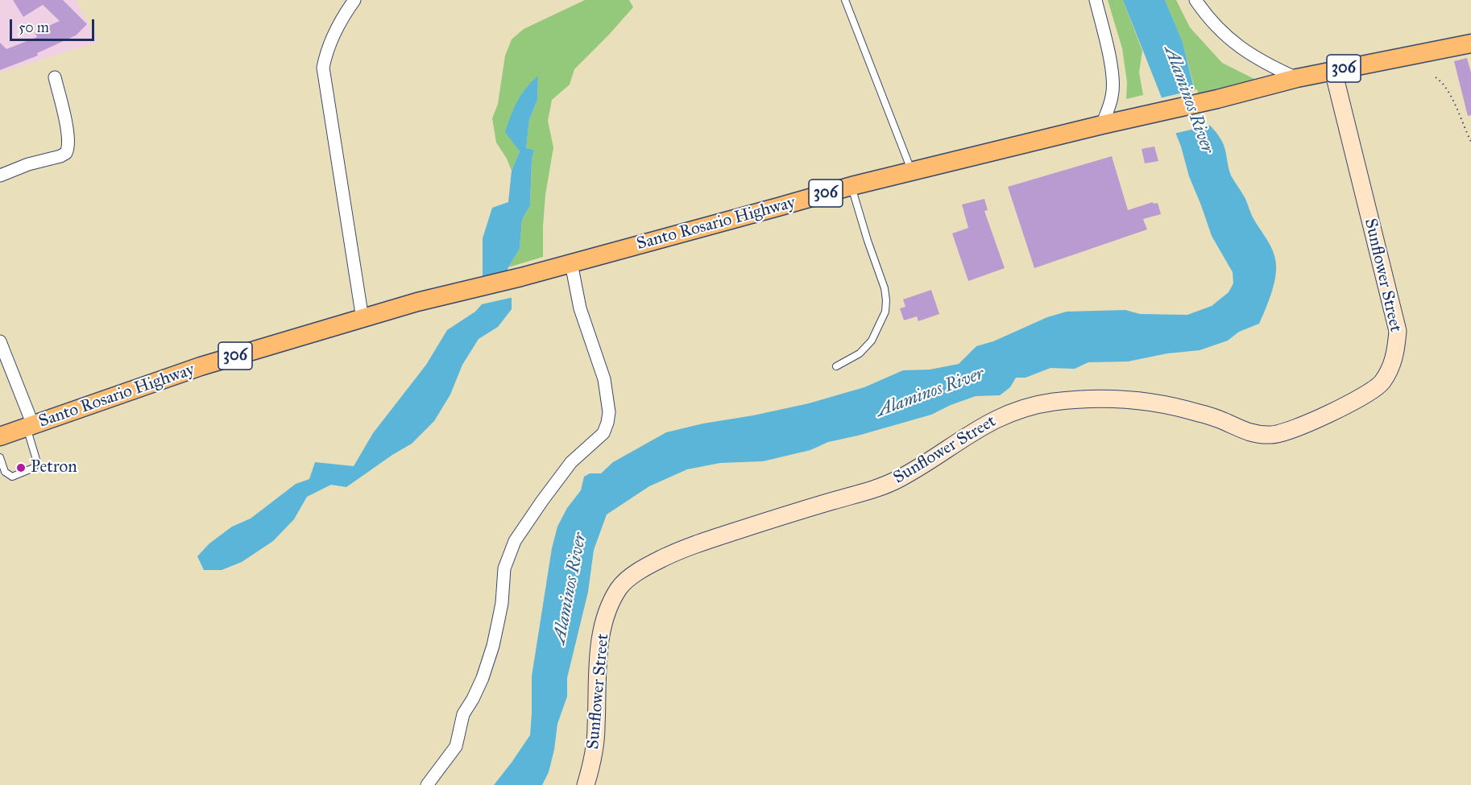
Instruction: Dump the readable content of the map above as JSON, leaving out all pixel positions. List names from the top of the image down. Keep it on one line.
{"streets":{"main road":["306","Santo Rosario Highway"],"street":["Sunflower Street"]},"crossings":[["Santo Rosario Highway","Sunflower Street"]],"water":["Alaminos River"],"places":["Petron"],"scale_bar":"50 m"}
